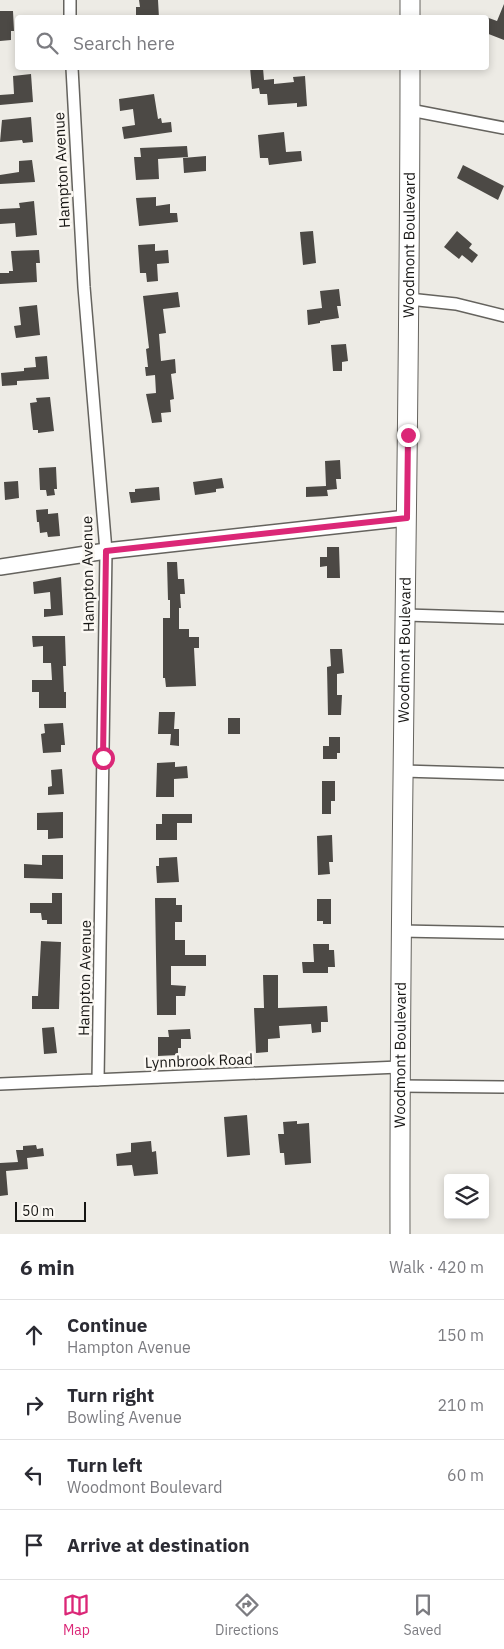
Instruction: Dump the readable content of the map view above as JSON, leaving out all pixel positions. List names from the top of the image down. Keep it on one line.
{"streets":{"main road":["Woodmont Boulevard"],"street":["Hampton Avenue","Lynnbrook Road"]},"crossings":[["Hampton Avenue","Lynnbrook Road"],["Woodmont Boulevard","Lynnbrook Road"]],"scale_bar":"50 m","page":{"search":"Search here","scale":"50 m","heading":["6 min","Walk · 420 m"],"list":[["Continue","Hampton Avenue","150 m"],["Turn right","Bowling Avenue","210 m"],["Turn left","Woodmont Boulevard","60 m"],"Arrive at destination"],"nav":["Map","Directions","Saved"]}}
